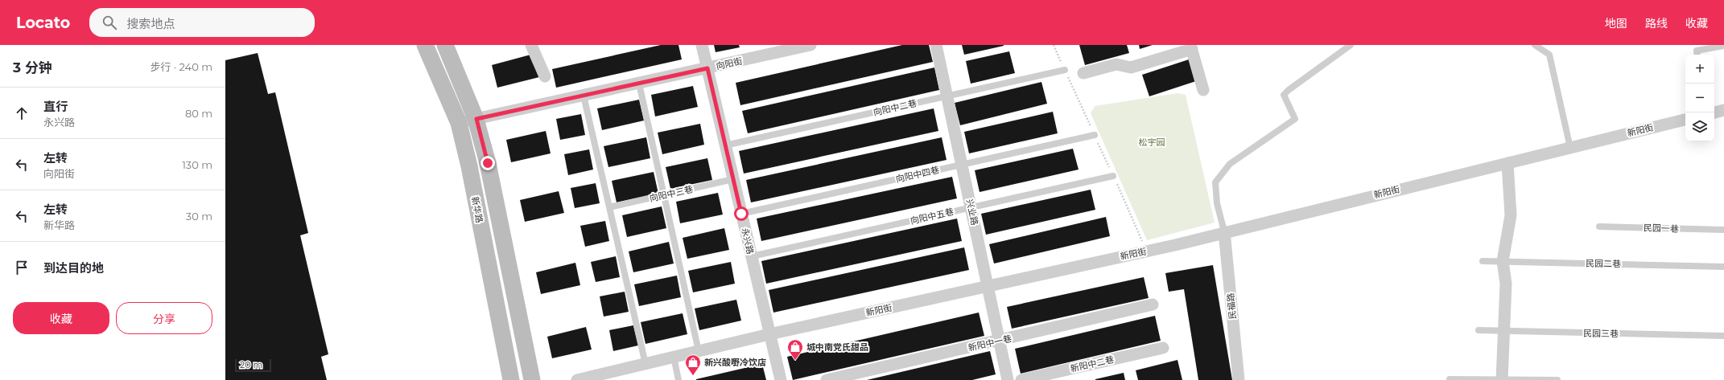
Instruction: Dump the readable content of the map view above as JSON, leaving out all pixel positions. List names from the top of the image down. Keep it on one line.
{"streets":{"street":["向阳街","新阳街","新华路","兴业路","永兴路","民福路","新阳中一巷","新阳中二巷"],"lane":["向阳中二巷","向阳中四巷","向阳中三巷","向阳中五巷","民园一巷","民园二巷","民园三巷"]},"crossings":[["向阳街","新华路"],["向阳街","永兴路"],["向阳中二巷","兴业路"],["向阳中二巷","永兴路"],["新阳街","兴业路"],["新阳街","永兴路"],["新阳街","民福路"],["向阳中四巷","兴业路"],["向阳中四巷","永兴路"],["向阳中三巷","永兴路"],["兴业路","向阳中五巷"],["兴业路","新阳中一巷"],["向阳中五巷","永兴路"]],"parks":["松宇园"],"places":{"shop":["城中南党氏甜品","新兴酸嘢冷饮店"]},"scale_bar":"20 m","page":{"header":"Locato","search":"搜索地点","nav":["地图","路线","收藏"],"heading":["3 分钟","步行 · 240 m"],"map_buttons":["+","−"],"list":[["直行","永兴路","80 m"],["左转","向阳街","130 m"],["左转","新华路","30 m"],"到达目的地"],"buttons":["收藏","分享"],"scale":"20 m"}}
